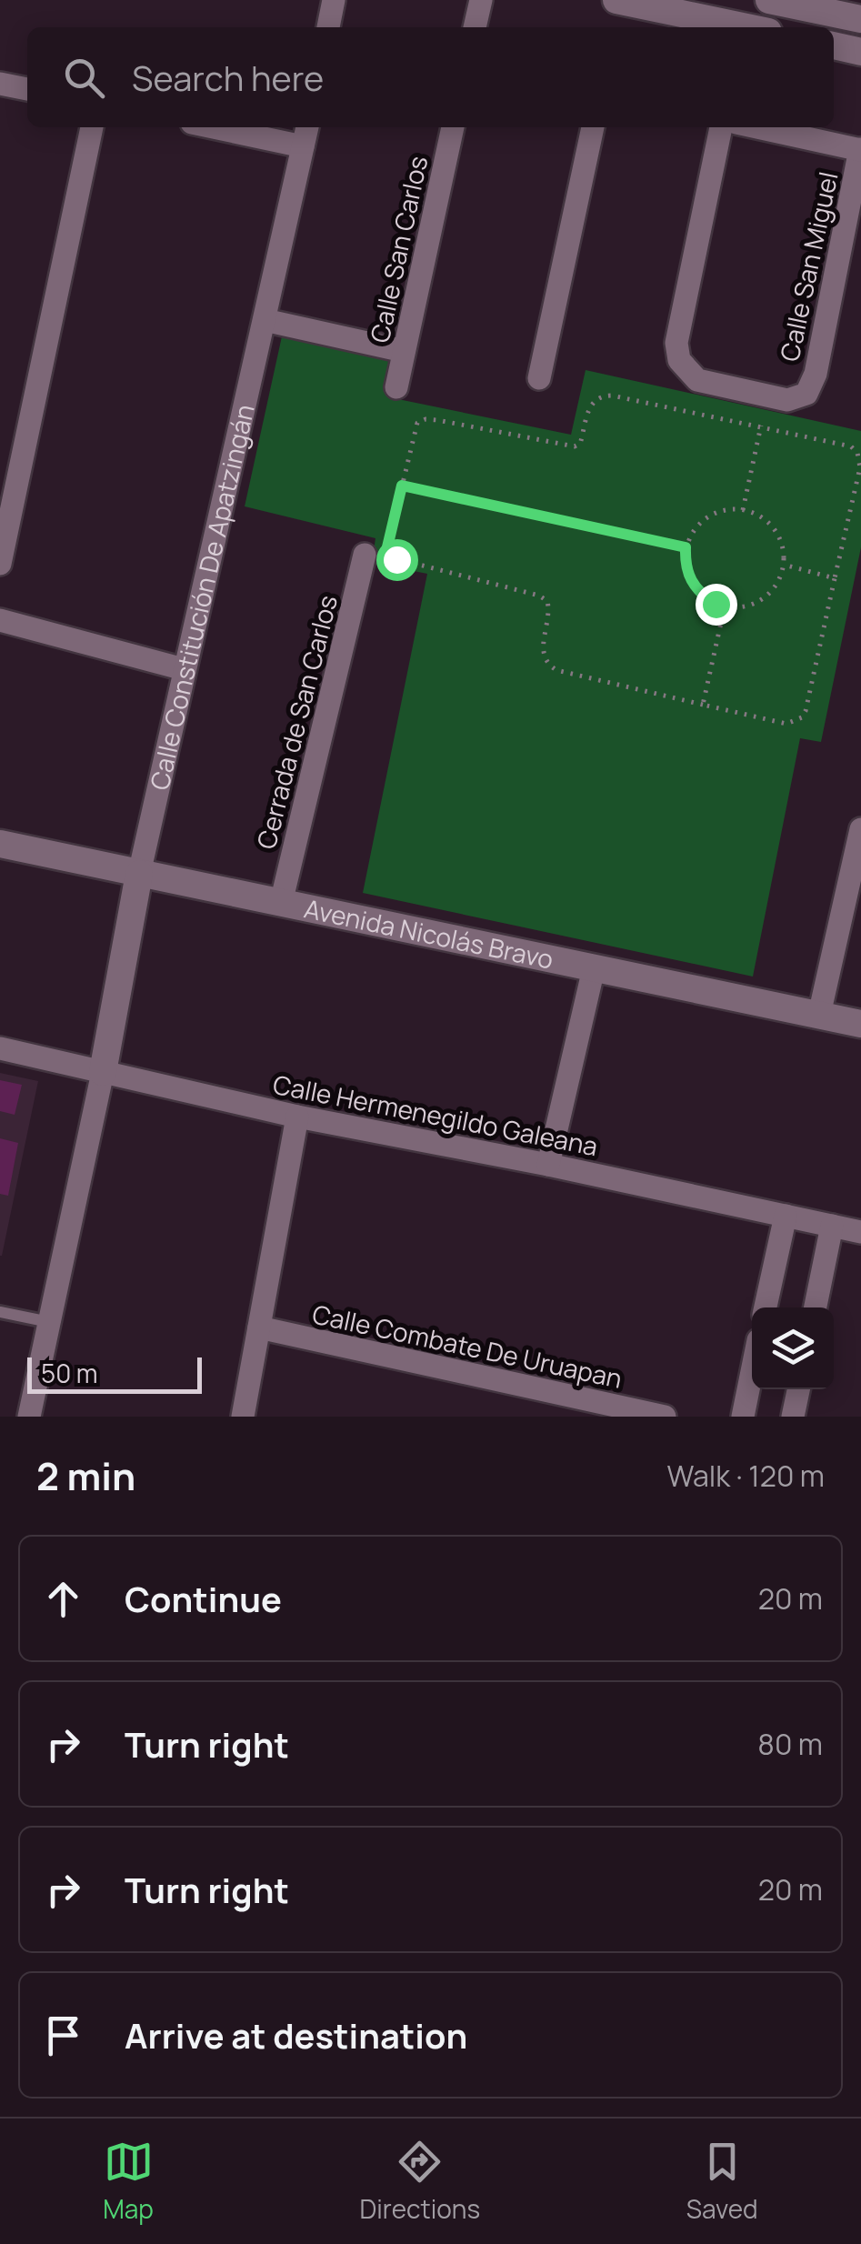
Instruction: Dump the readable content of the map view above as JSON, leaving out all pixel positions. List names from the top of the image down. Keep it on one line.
{"streets":{"street":["Calle San Carlos","Calle San Miguel","Calle Constitución De Apatzingán","Cerrada de San Carlos","Avenida Nicolás Bravo","Calle Hermenegildo Galeana","Calle Combate De Uruapan"]},"crossings":[["Calle Constitución De Apatzingán","Avenida Nicolás Bravo"],["Calle Constitución De Apatzingán","Calle Hermenegildo Galeana"],["Cerrada de San Carlos","Avenida Nicolás Bravo"]],"scale_bar":"50 m","page":{"search":"Search here","scale":"50 m","heading":["2 min","Walk · 120 m"],"list":[["Continue","20 m"],["Turn right","80 m"],["Turn right","20 m"],"Arrive at destination"],"nav":["Map","Directions","Saved"]}}
